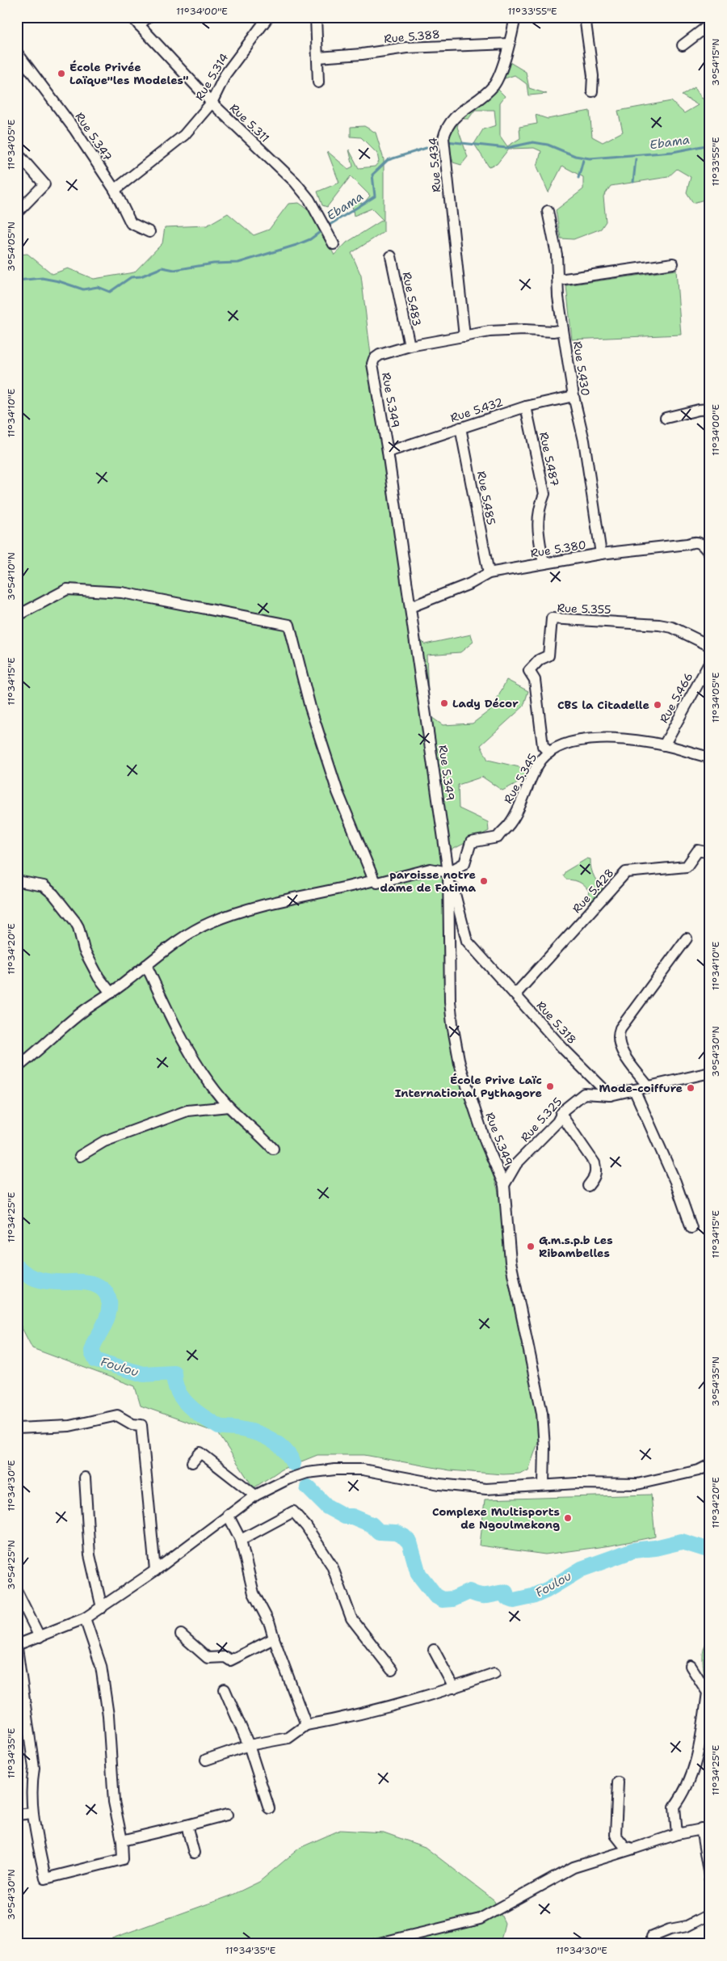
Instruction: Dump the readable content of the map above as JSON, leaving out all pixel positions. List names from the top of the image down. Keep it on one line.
{"streets":{"street":["Rue 5.388","Rue 5.314","Rue 5.311","Rue 5.347","Rue 5.434","Rue 5.483","Rue 5.430","Rue 5.349","Rue 5.432","Rue 5.487","Rue 5.485","Rue 5.380","Rue 5.355","Rue 5.466","Rue 5.345","Rue 5.428","Rue 5.318","Rue 5.325"]},"crossings":[["Rue 5.388","Rue 5.434"],["Rue 5.314","Rue 5.311"],["Rue 5.314","Rue 5.347"],["Rue 5.434","Rue 5.430"],["Rue 5.483","Rue 5.430"],["Rue 5.430","Rue 5.349"],["Rue 5.430","Rue 5.432"],["Rue 5.430","Rue 5.380"],["Rue 5.349","Rue 5.432"],["Rue 5.349","Rue 5.380"],["Rue 5.349","Rue 5.345"],["Rue 5.349","Rue 5.318"],["Rue 5.349","Rue 5.325"],["Rue 5.432","Rue 5.487"],["Rue 5.432","Rue 5.485"],["Rue 5.487","Rue 5.380"],["Rue 5.485","Rue 5.380"],["Rue 5.355","Rue 5.345"],["Rue 5.466","Rue 5.345"],["Rue 5.345","Rue 5.318"],["Rue 5.428","Rue 5.318"],["Rue 5.318","Rue 5.325"]],"water":["Ebama","Foulou"],"places":["École Privée Laïque\"les Modeles\"","Lady Décor","CBS la Citadelle","paroisse notre dame de Fatima","École Prive Laïc International Pythagore","Mode-coiffure","G.m.s.p.b Les Ribambelles","Complexe Multisports de Ngoulmekong"],"coordinates":["11°34'00\"E","11°33'55\"E","3°54'15\"N","11°34'05\"E","3°54'05\"N","11°34'10\"E","3°54'10\"N","11°34'15\"E","11°34'20\"E","3°54'30\"N","11°34'25\"E","3°54'35\"N","11°34'30\"E","3°54'25\"N","11°34'35\"E"]}
